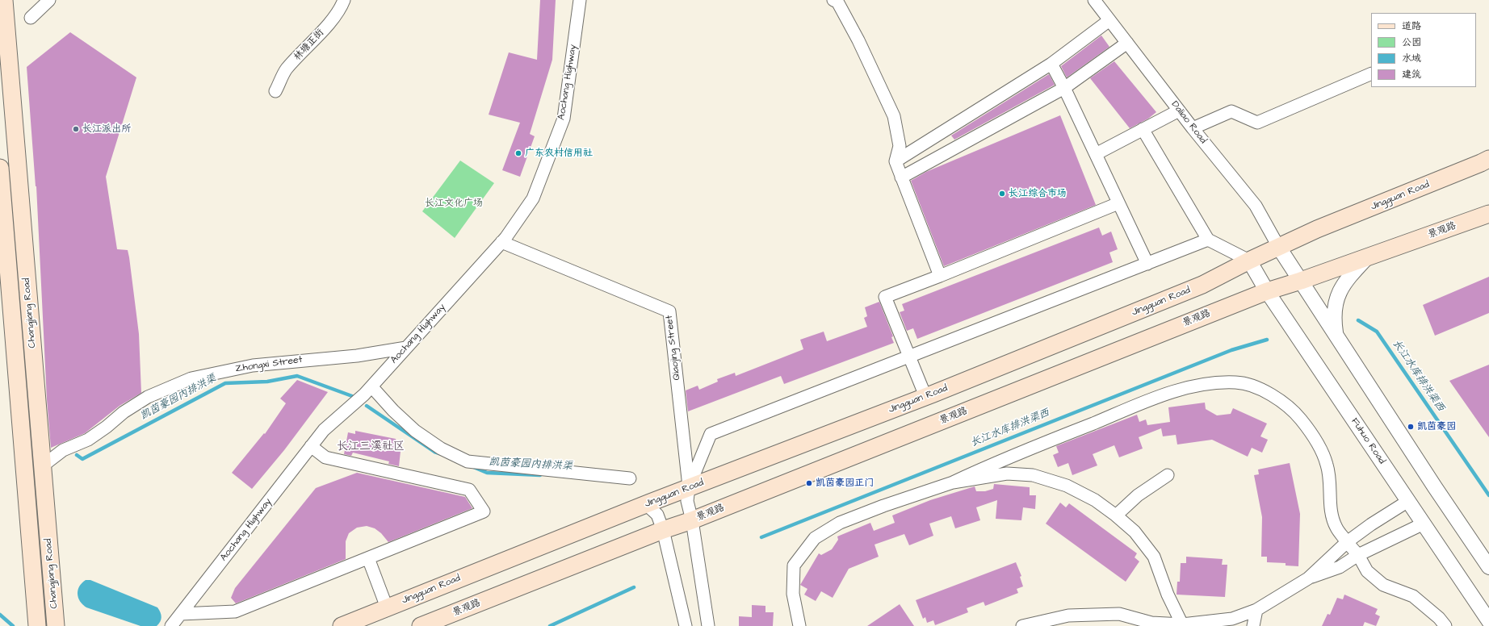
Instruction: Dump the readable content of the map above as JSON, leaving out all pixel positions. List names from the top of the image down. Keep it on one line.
{"streets":{"main road":["Jingguan Road","景观路","Changjiang Road"],"street":["林塘正街","Aochang Highway","Daliao Road","Qiaojing Street","Zhongxi Street","Fuhuo Road"]},"crossings":[["Aochang Highway","Qiaojing Street"],["Aochang Highway","Zhongxi Street"],["Daliao Road","Jingguan Road"],["Jingguan Road","Qiaojing Street"],["Jingguan Road","Fuhuo Road"],["景观路","Fuhuo Road"],["Changjiang Road","Zhongxi Street"]],"districts":["长江三溪社区"],"water":["长江水库排洪渠西","凯茵豪园内排洪渠"],"parks":["长江文化广场"],"places":["长江派出所","广东农村信用社","长江综合市场","凯茵豪园","凯茵豪园正门"],"legend":["道路","公园","水域","建筑"]}
